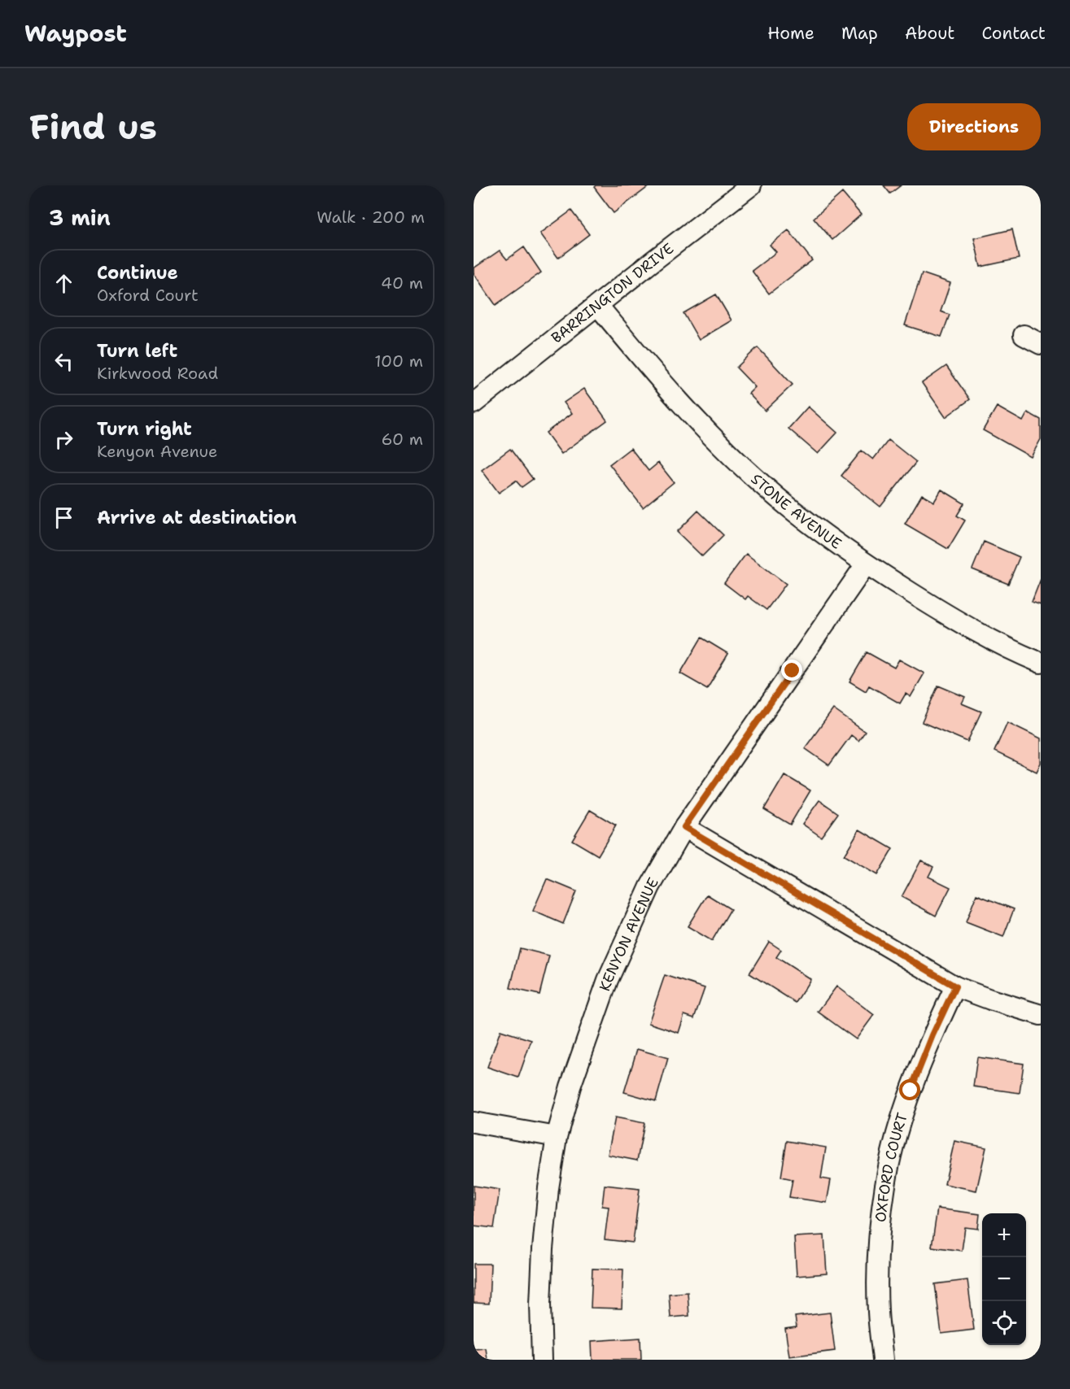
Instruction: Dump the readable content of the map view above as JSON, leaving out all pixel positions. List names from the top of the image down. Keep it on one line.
{"streets":{"street":["BARRINGTON DRIVE","STONE AVENUE","KENYON AVENUE","OXFORD COURT"]},"crossings":[["BARRINGTON DRIVE","STONE AVENUE"],["STONE AVENUE","KENYON AVENUE"]],"page":{"header":"Waypost","nav":["Home","Map","About","Contact"],"buttons":"Directions","title":"Find us","heading":["3 min","Walk · 200 m"],"list":[["Continue","Oxford Court","40 m"],["Turn left","Kirkwood Road","100 m"],["Turn right","Kenyon Avenue","60 m"],"Arrive at destination"],"map_buttons":["+","−"]}}
